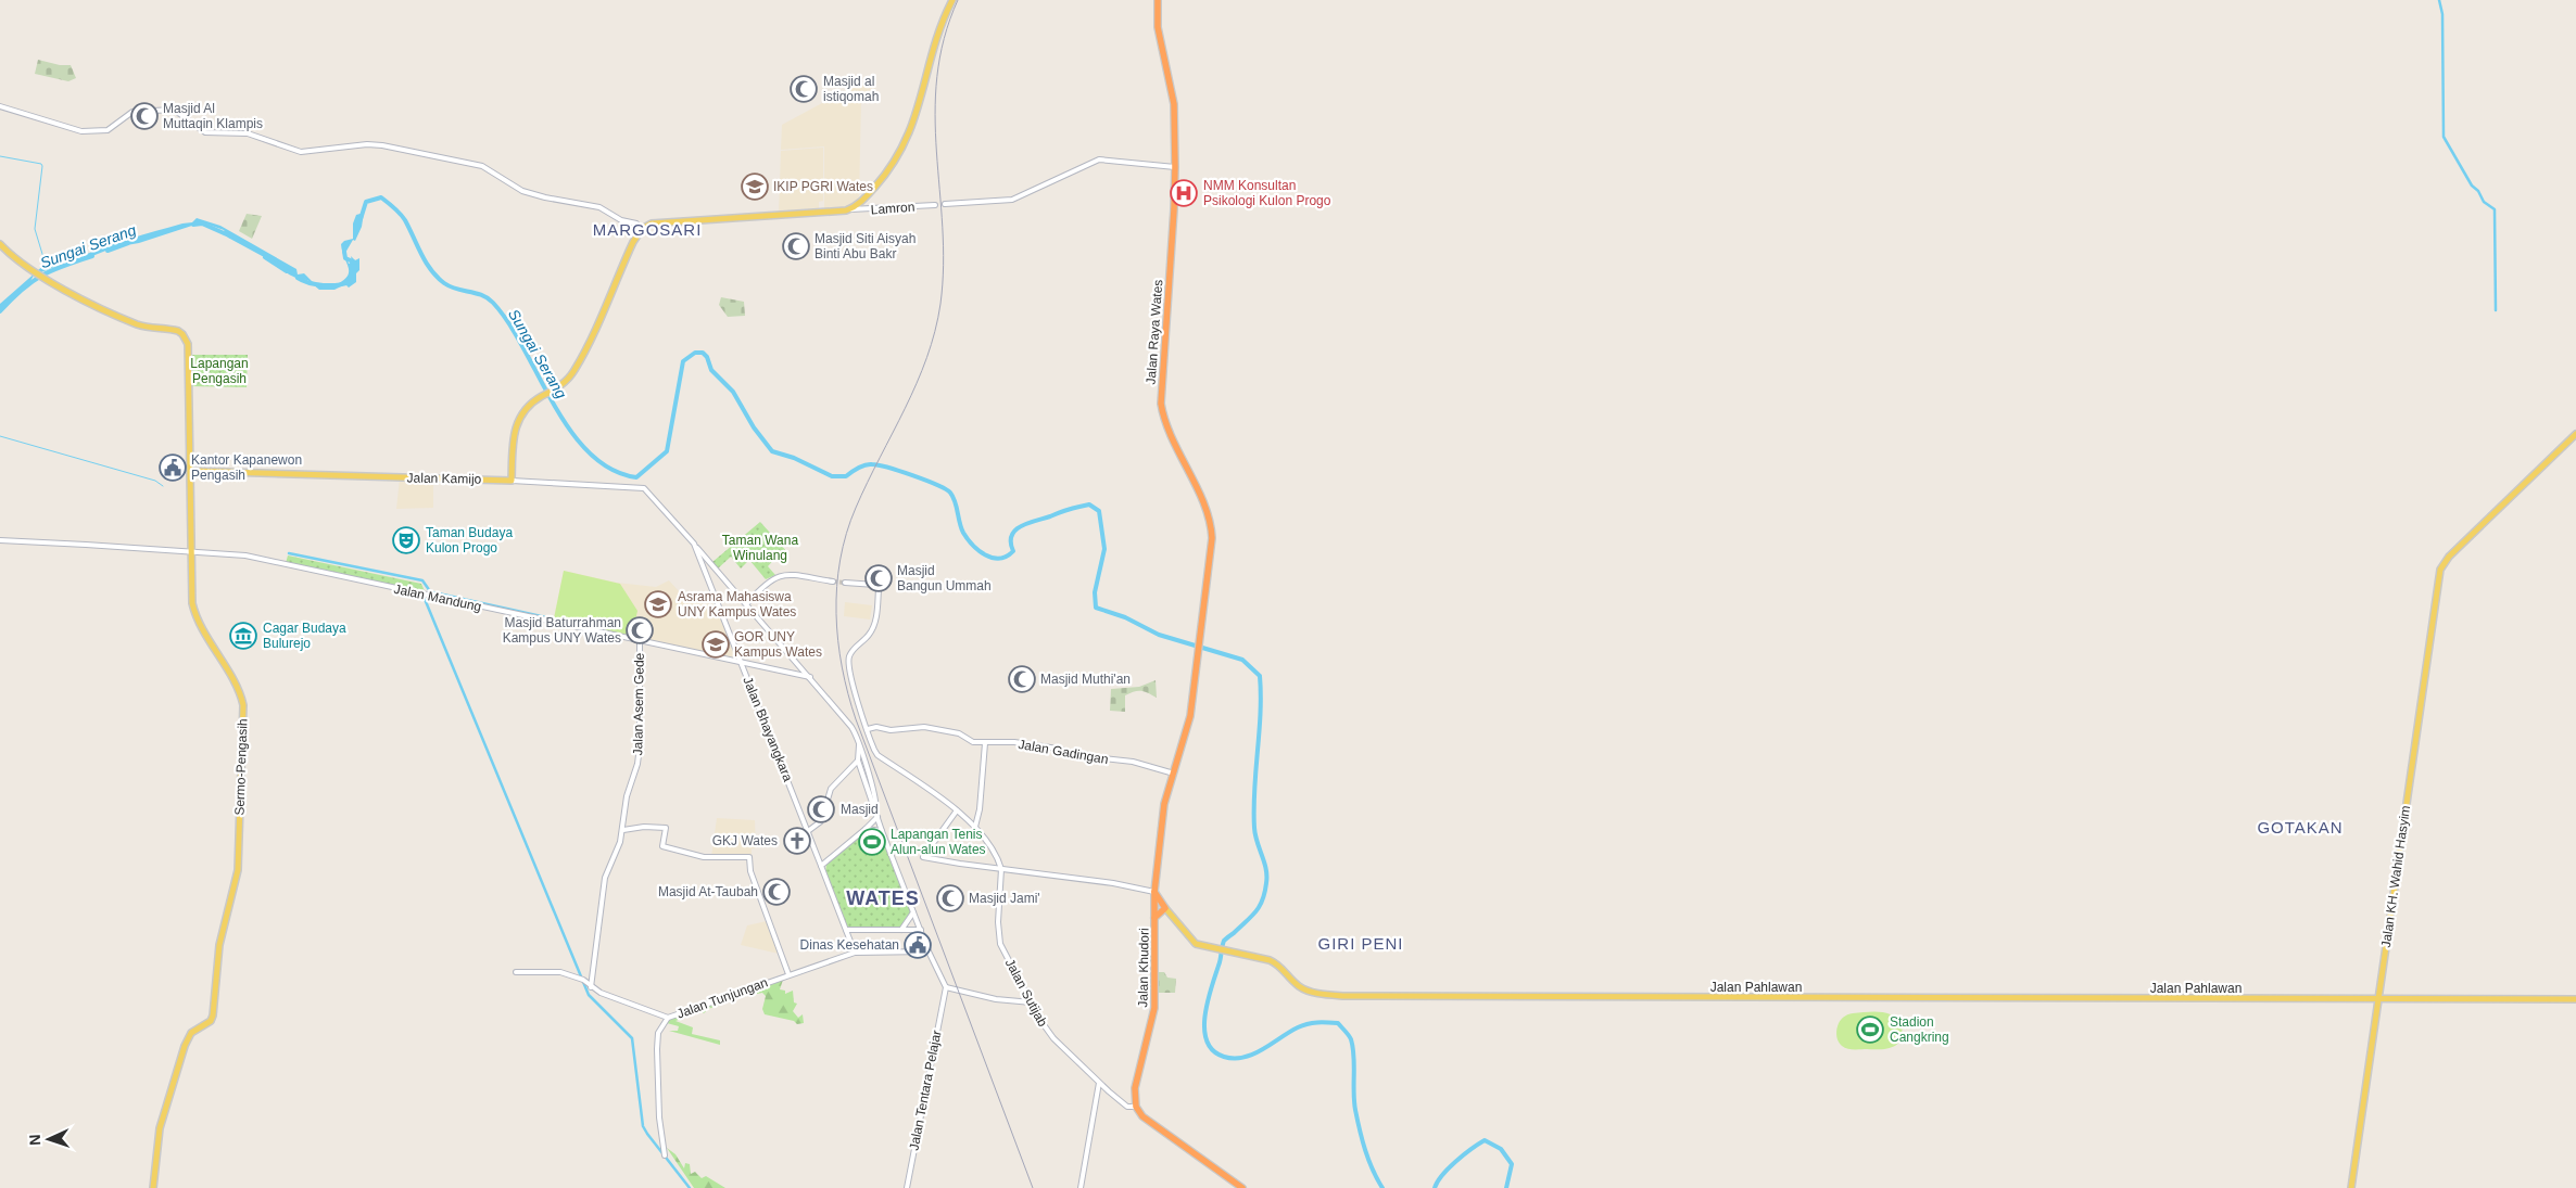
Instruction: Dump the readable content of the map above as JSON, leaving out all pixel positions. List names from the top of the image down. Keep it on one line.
{"streets":{"highway":["Jalan Raya Wates","Jalan Khudori","Jalan Pahlawan"],"main road":["Jalan Kamijo","Sermo-Pengasih","Jalan KH. Wahid Hasyim"],"street":["Lamron","Jalan Mandung","Jalan Asem Gede","Jalan Bhayangkara","Jalan Gadingan","Jalan Sutijab","Jalan Tunjungan","Jalan Tentara Pelajar"]},"crossings":[["Jalan Raya Wates","Jalan Gadingan"],["Jalan Raya Wates","Jalan Khudori"],["Jalan Kamijo","Jalan Bhayangkara"],["Jalan Kamijo","Sermo-Pengasih"],["Jalan Mandung","Jalan Asem Gede"],["Jalan Mandung","Jalan Bhayangkara"],["Jalan Mandung","Sermo-Pengasih"],["Jalan Bhayangkara","Jalan Tunjungan"],["Jalan Gadingan","Jalan Khudori"],["Jalan KH. Wahid Hasyim","Jalan Pahlawan"],["Jalan Khudori","Jalan Pahlawan"],["Jalan Khudori","Jalan Sutijab"]],"districts":["MARGOSARI","GOTAKAN","WATES","GIRI PENI"],"water":["Sungai Serang"],"parks":["Lapangan Pengasih","Taman Wana Winulang"],"places":{"mosque":["Masjid al istiqomah","Masjid Al Muttaqin Klampis","Masjid Siti Aisyah Binti Abu Bakr","Masjid Bangun Ummah","Masjid Baturrahman Kampus UNY Wates","Masjid Muthi'an","Masjid","Masjid At-Taubah","Masjid Jami'"],"school or university":["IKIP PGRI Wates","Asrama Mahasiswa UNY Kampus Wates","GOR UNY Kampus Wates"],"hospital":["NMM Konsultan Psikologi Kulon Progo"],"public building":["Kantor Kapanewon Pengasih","Dinas Kesehatan"],"theatre":["Taman Budaya Kulon Progo"],"museum":["Cagar Budaya Bulurejo"],"church":["GKJ Wates"],"sports":["Lapangan Tenis Alun-alun Wates","Stadion Cangkring"]},"north":"left"}
